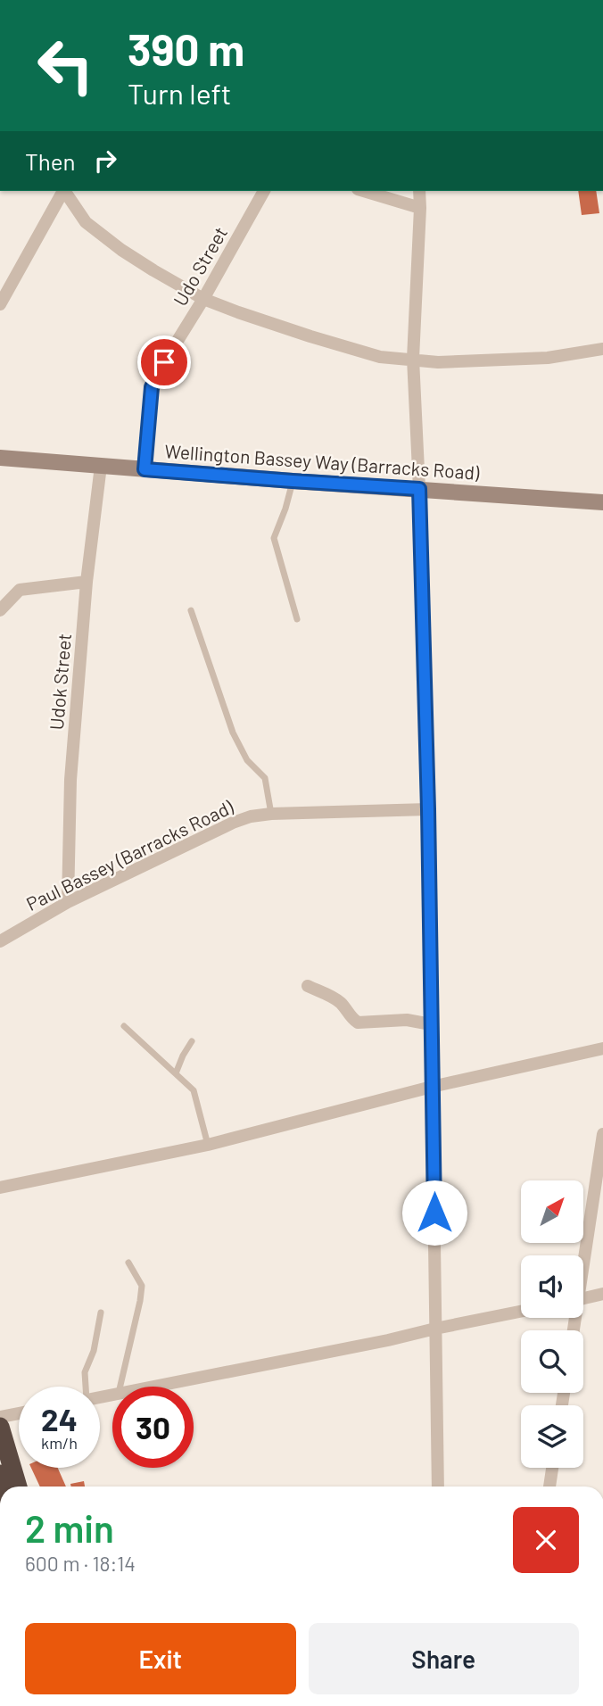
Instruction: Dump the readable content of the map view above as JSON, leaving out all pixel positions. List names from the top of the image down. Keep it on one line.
{"streets":{"main road":["Wellington Bassey Way (Barracks Road)"],"street":["Udo Street","Udok Street","Paul Bassey (Barracks Road)"]},"crossings":[["Udo Street","Wellington Bassey Way (Barracks Road)"],["Wellington Bassey Way (Barracks Road)","Udok Street"],["Udok Street","Paul Bassey (Barracks Road)"]],"north":"top right","page":{"turn":["390 m","Turn left"],"then":"Then","speed":"24 km/h","limit":"30","heading":["2 min","600 m · 18:14"],"buttons":["Exit","Share"]}}
